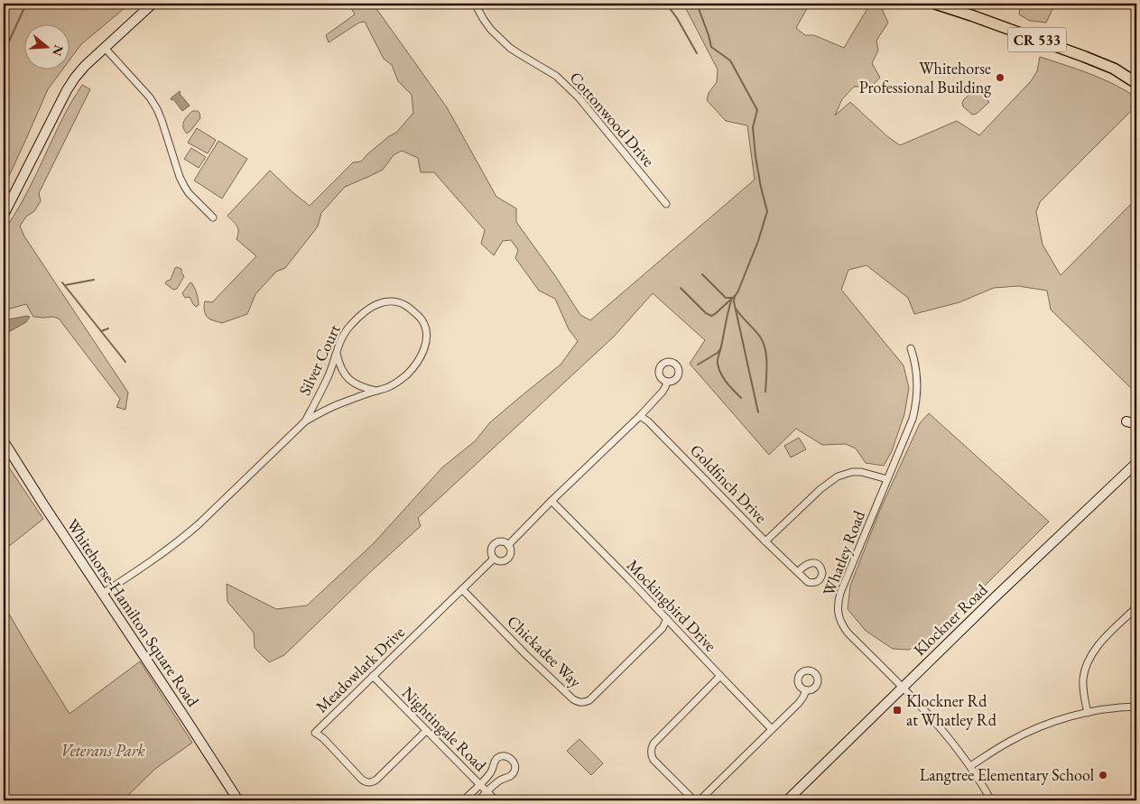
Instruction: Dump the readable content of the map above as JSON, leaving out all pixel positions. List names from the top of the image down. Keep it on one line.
{"streets":{"main road":["CR 533"],"street":["Cottonwood Drive","Silver Court","Goldfinch Drive","Whatley Road","Mockingbird Drive","Whitehorse-Hamilton Square Road","Klockner Road","Chickadee Way","Meadowlark Drive","Nightingale Road"]},"crossings":[["Silver Court","Whitehorse-Hamilton Square Road"],["Goldfinch Drive","Meadowlark Drive"],["Whatley Road","Klockner Road"],["Mockingbird Drive","Chickadee Way"],["Mockingbird Drive","Meadowlark Drive"],["Chickadee Way","Meadowlark Drive"],["Meadowlark Drive","Nightingale Road"]],"parks":["Veterans Park"],"places":{"other":["Whitehorse Professional Building","Langtree Elementary School"],"transit":["Klockner Rd at Whatley Rd"]},"north":"right"}
